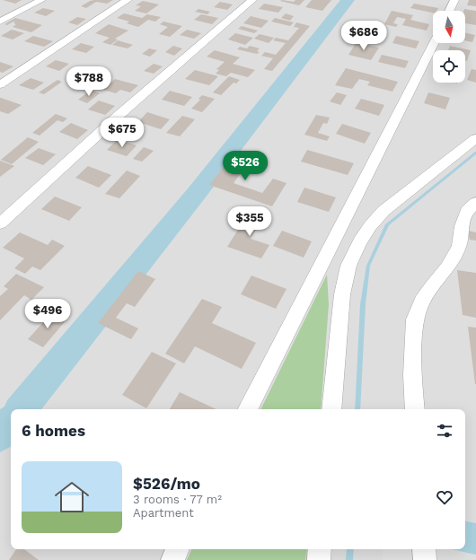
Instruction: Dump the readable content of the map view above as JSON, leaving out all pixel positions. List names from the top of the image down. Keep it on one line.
{"north":"bottom","page":{"price":["$686","$788","$675","$526","$355","$496"],"heading":"6 homes","list":[{"name":"$526/mo","note":"3 rooms · 77 m² · Apartment"}]}}
